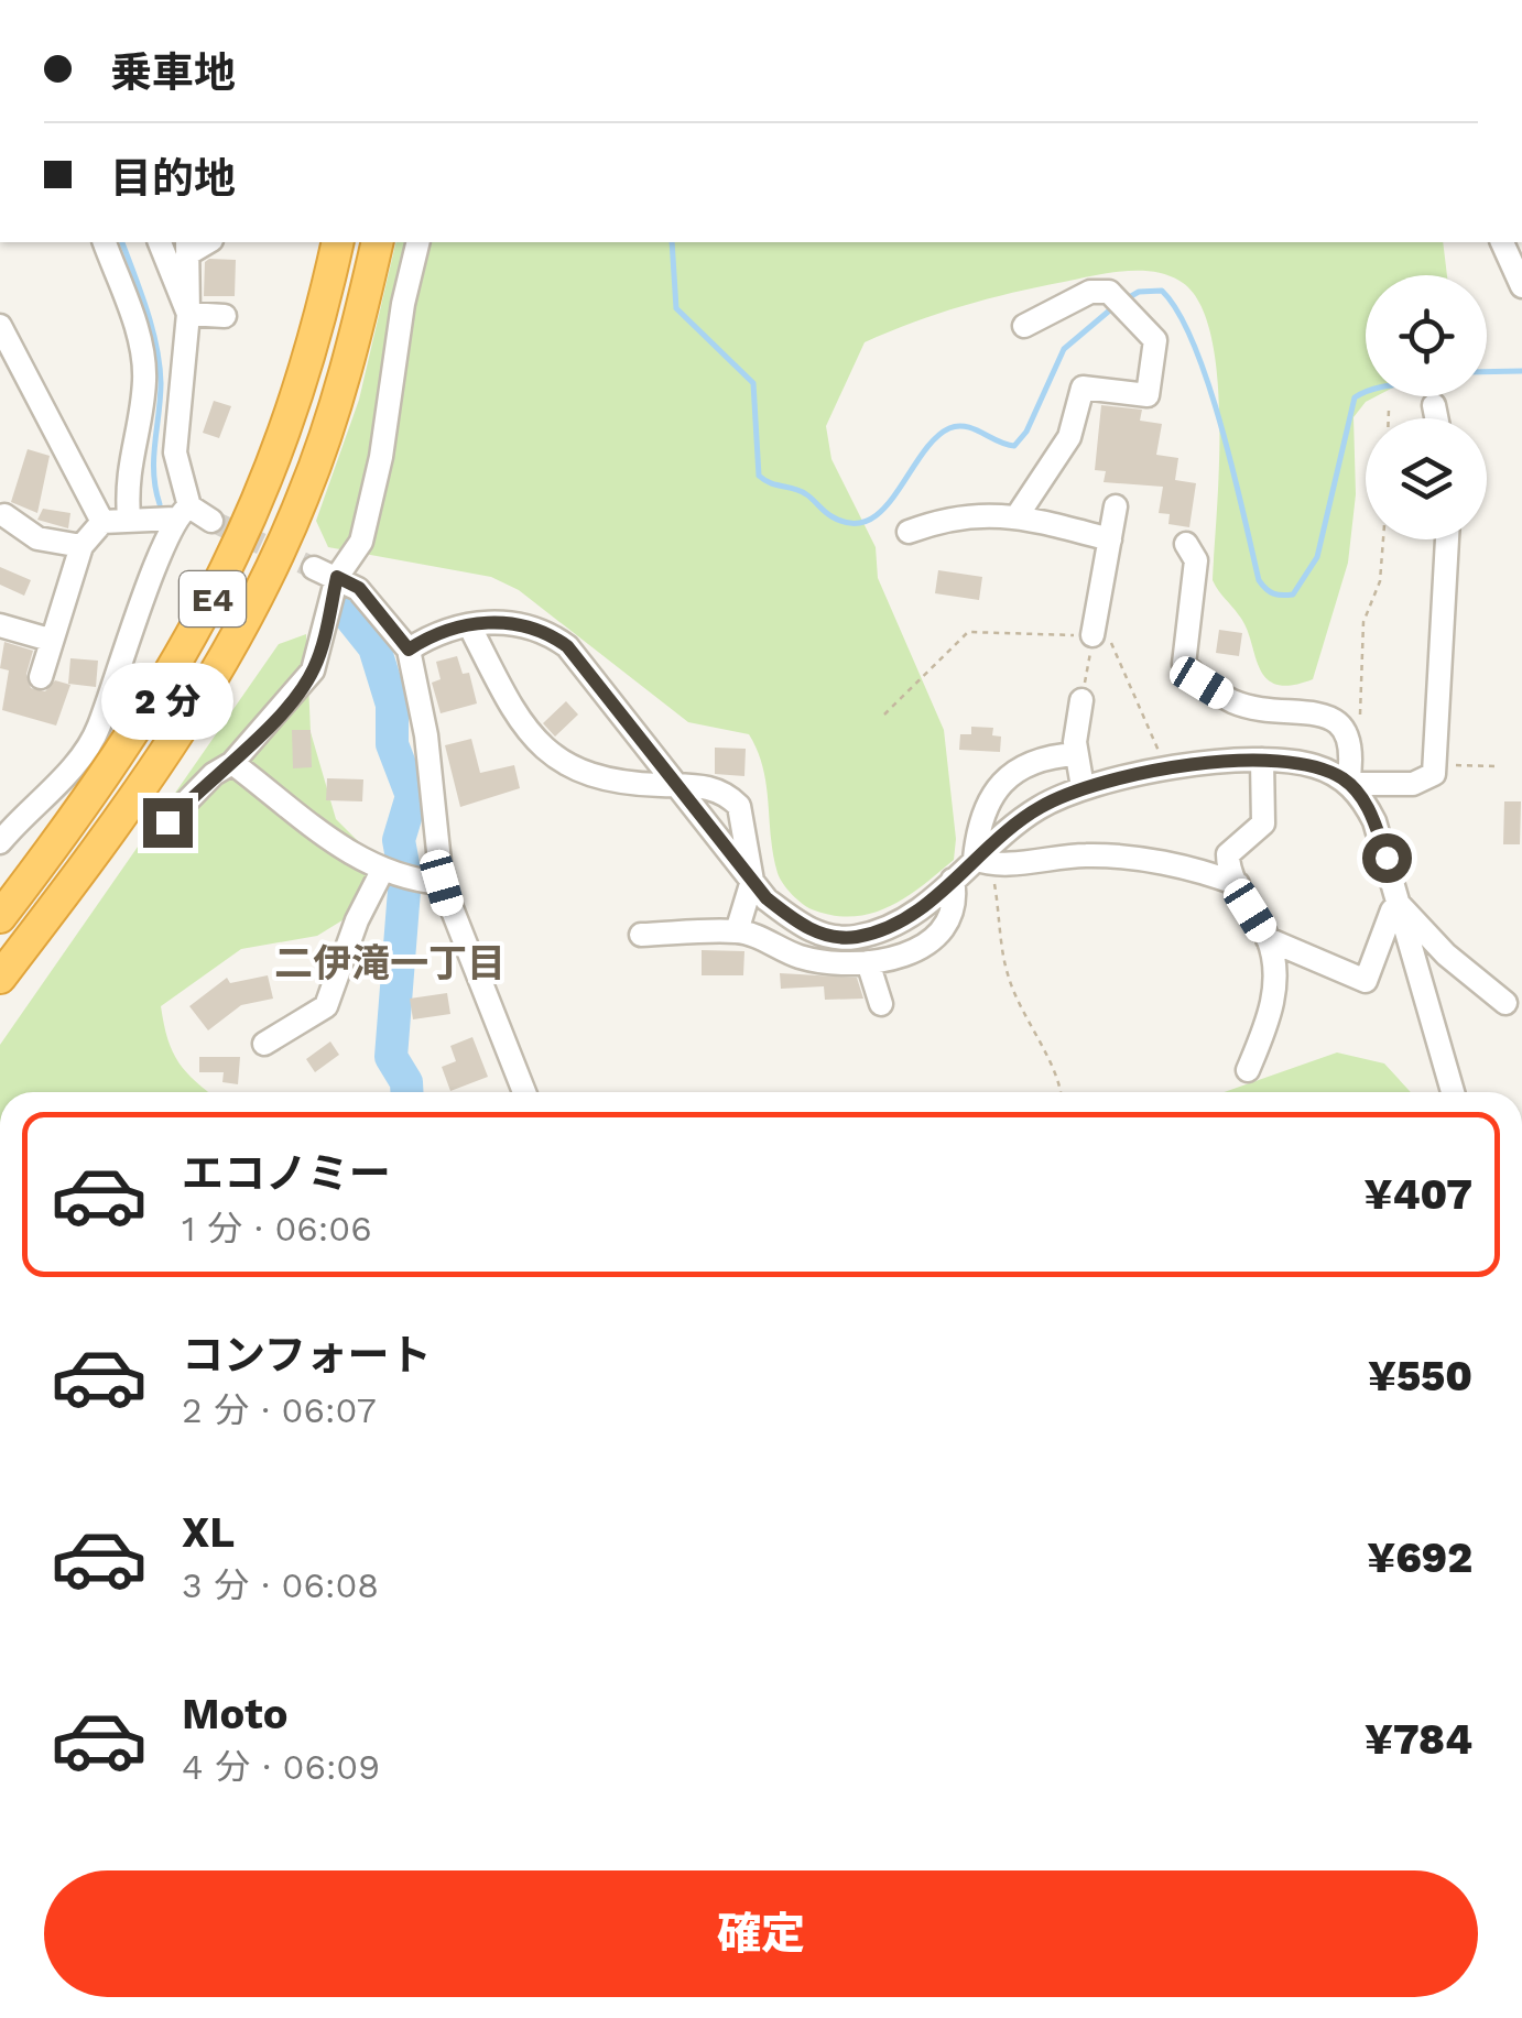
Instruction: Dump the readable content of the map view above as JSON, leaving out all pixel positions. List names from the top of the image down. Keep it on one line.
{"streets":{"highway":["E4"]},"districts":["二伊滝一丁目"],"page":{"banner":["乗車地","目的地"],"bubble":"2 分","list":[{"name":"エコノミー","note":"1 分 · 06:06","value":"¥407"},{"name":"コンフォート","note":"2 分 · 06:07","value":"¥550"},{"name":"XL","note":"3 分 · 06:08","value":"¥692"},{"name":"Moto","note":"4 分 · 06:09","value":"¥784"}],"buttons":"確定"}}
